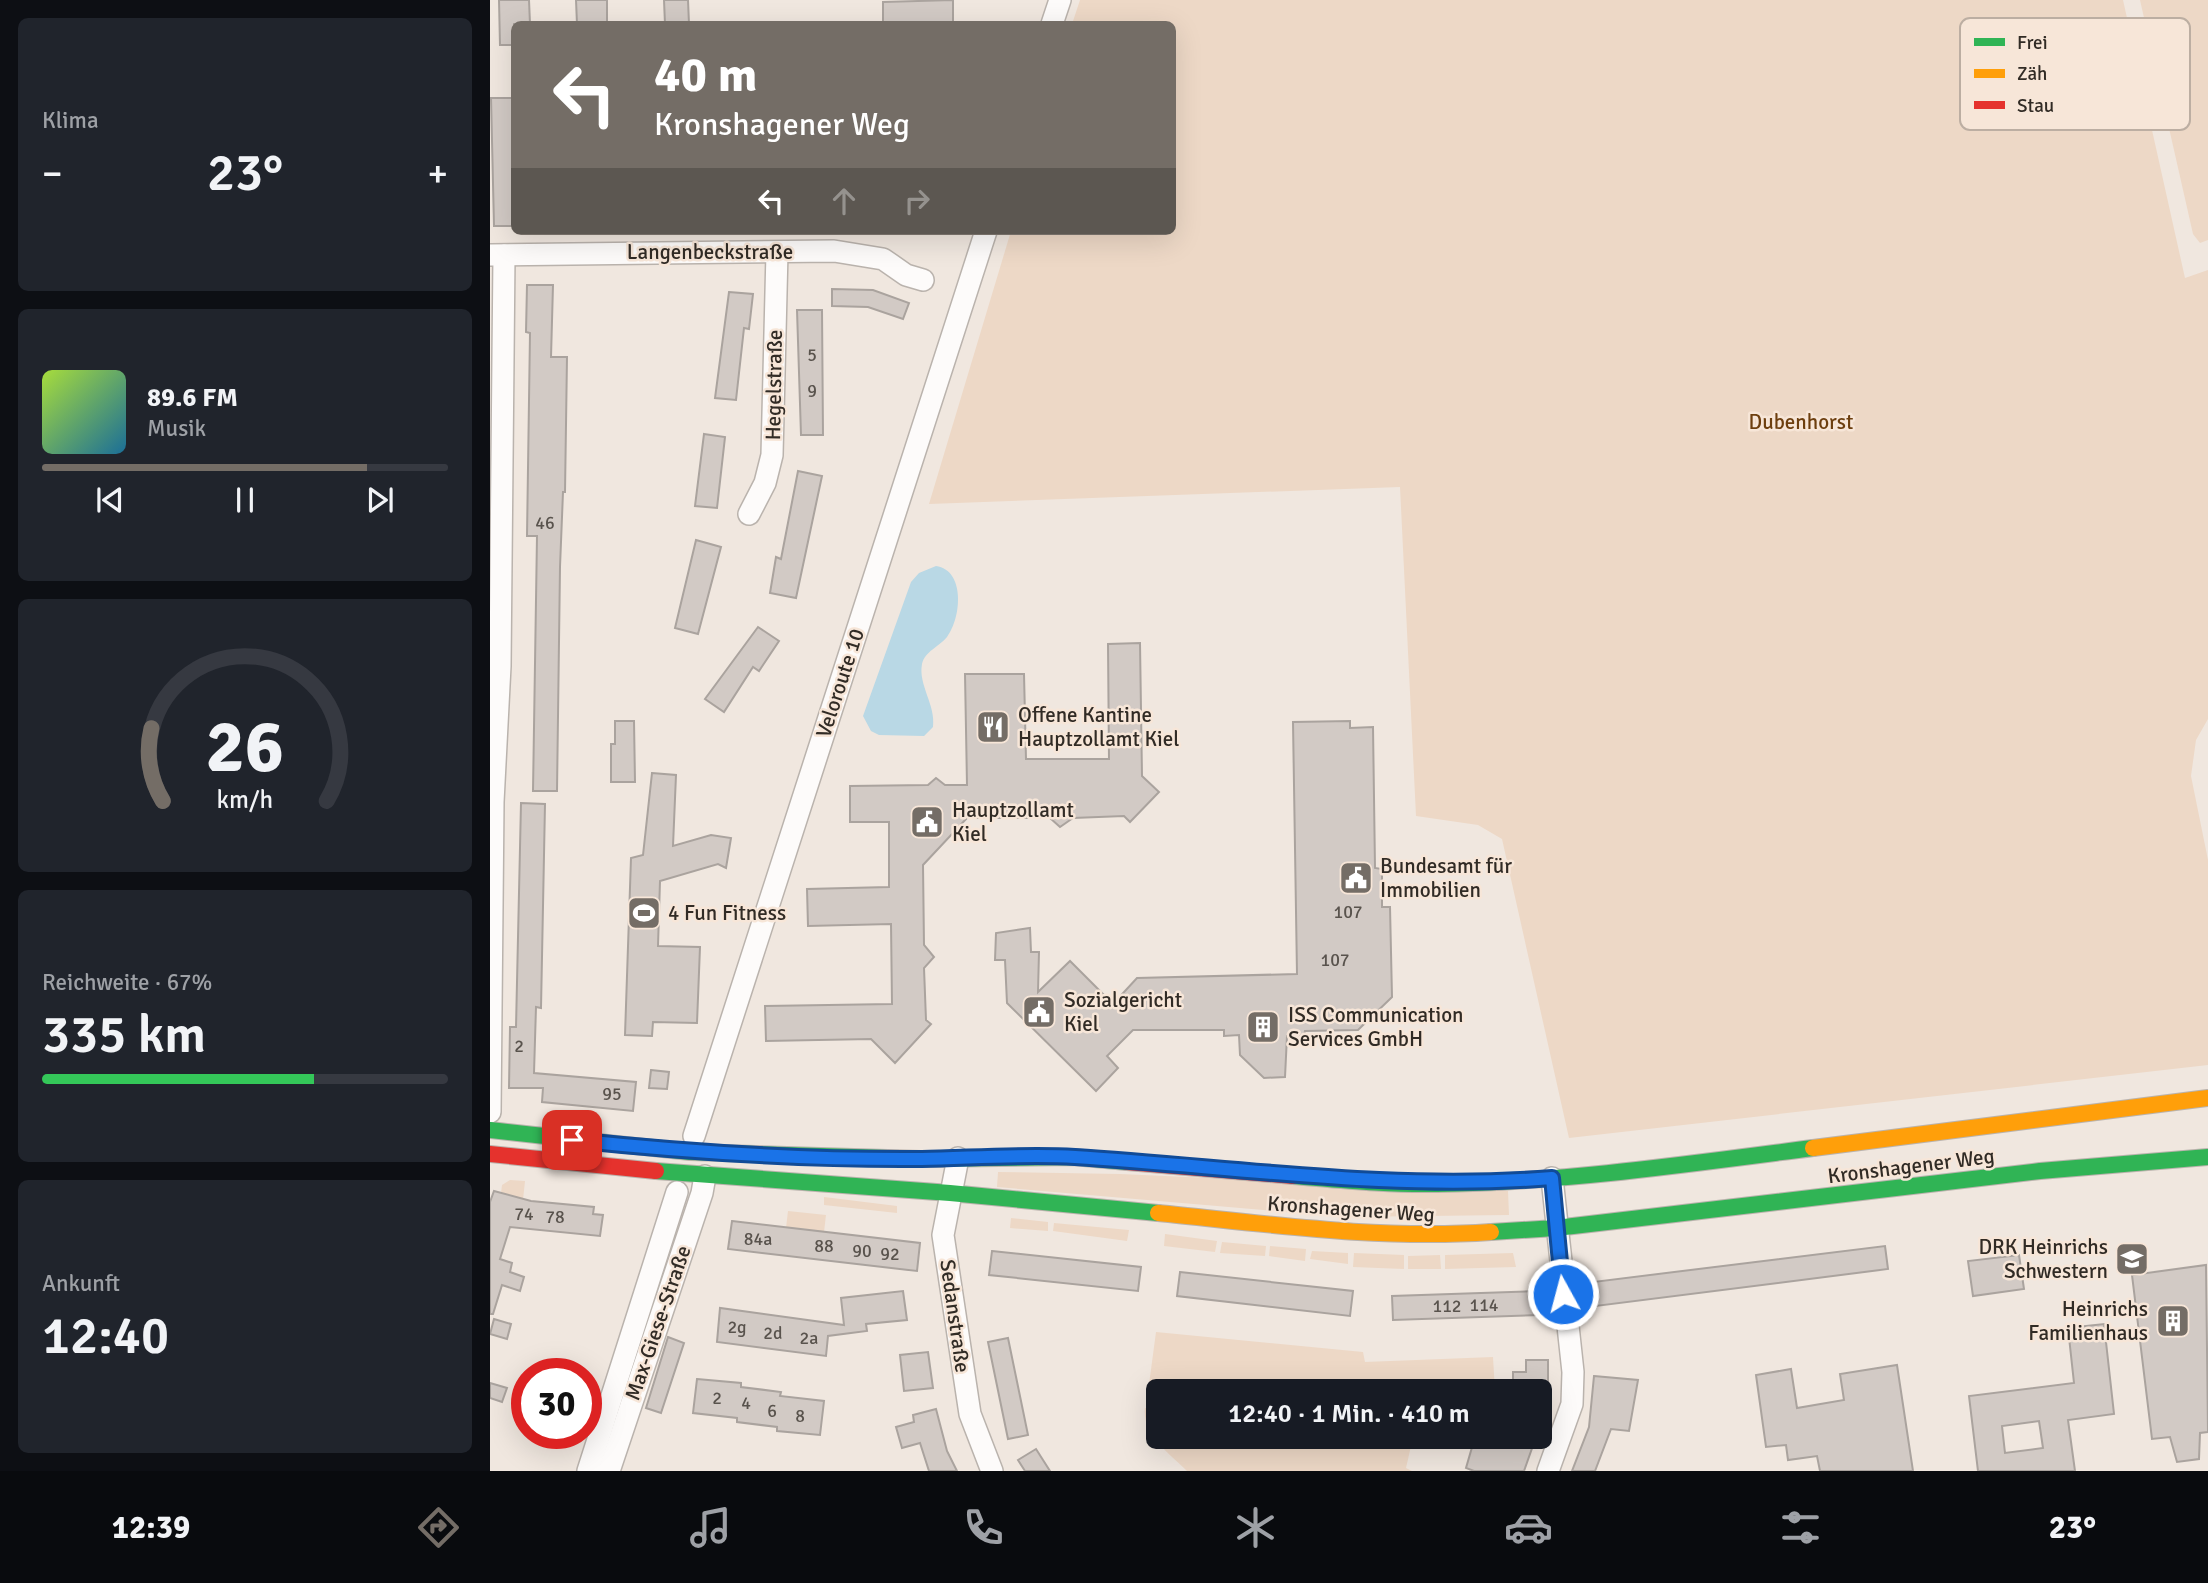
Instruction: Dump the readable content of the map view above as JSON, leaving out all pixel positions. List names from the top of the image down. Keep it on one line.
{"streets":{"main road":["Kronshagener Weg"],"street":["Langenbeckstraße","Hegelstraße","Veloroute 10","Sedanstraße","Max-Giese-Straße"]},"crossings":[["Langenbeckstraße","Hegelstraße"],["Kronshagener Weg","Sedanstraße"],["Kronshagener Weg","Max-Giese-Straße"]],"parks":["Dubenhorst"],"places":{"restaurant":["Offene Kantine Hauptzollamt Kiel"],"public building":["Hauptzollamt Kiel","Bundesamt für Immobilien","Sozialgericht Kiel"],"sports":["4 Fun Fitness"],"building":["ISS Communication Services GmbH","Heinrichs Familienhaus"],"school or university":["DRK Heinrichs Schwestern"]},"house_numbers":["5","9","46","107","107","2","95","74","78","84a","88","90","92","114","112","2g","2d","2a","2","4","6","8"],"legend":["Frei","Zäh","Stau"],"page":{"tile":["Klima",["Reichweite · 67%","335 km"],["Ankunft","12:40"]],"turn":["40 m","Kronshagener Weg"],"heat":["−","23°","+"],"song":["89.6 FM","Musik"],"limit":"30","trip":"12:40 · 1 Min. · 410 m","tabs":["12:39","23°"],"gauge":["26","km/h"]}}
